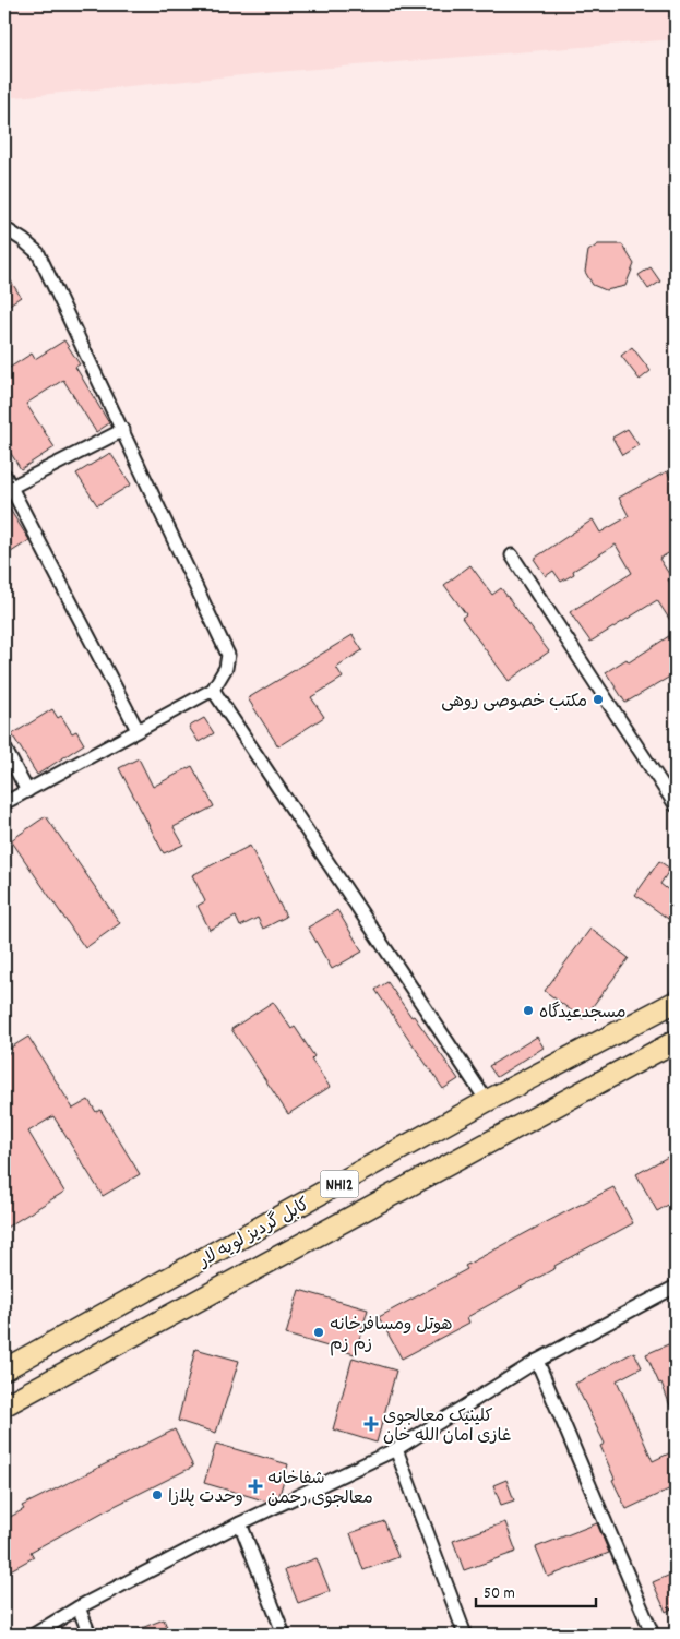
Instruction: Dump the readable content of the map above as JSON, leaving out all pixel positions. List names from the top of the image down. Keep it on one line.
{"streets":{"highway":["NH12","کابل گردیز لویه لار"]},"places":{"other":["مکتب خصوصی روهی","مسجدعیدگاه","هوتل ومسافرخانه زم زم","وحدت پلازا"],"health":["کلینیک معالجوی غازی امان الله خان","شفاخانه معالجوی رحمن"]},"scale_bar":"50 m"}
